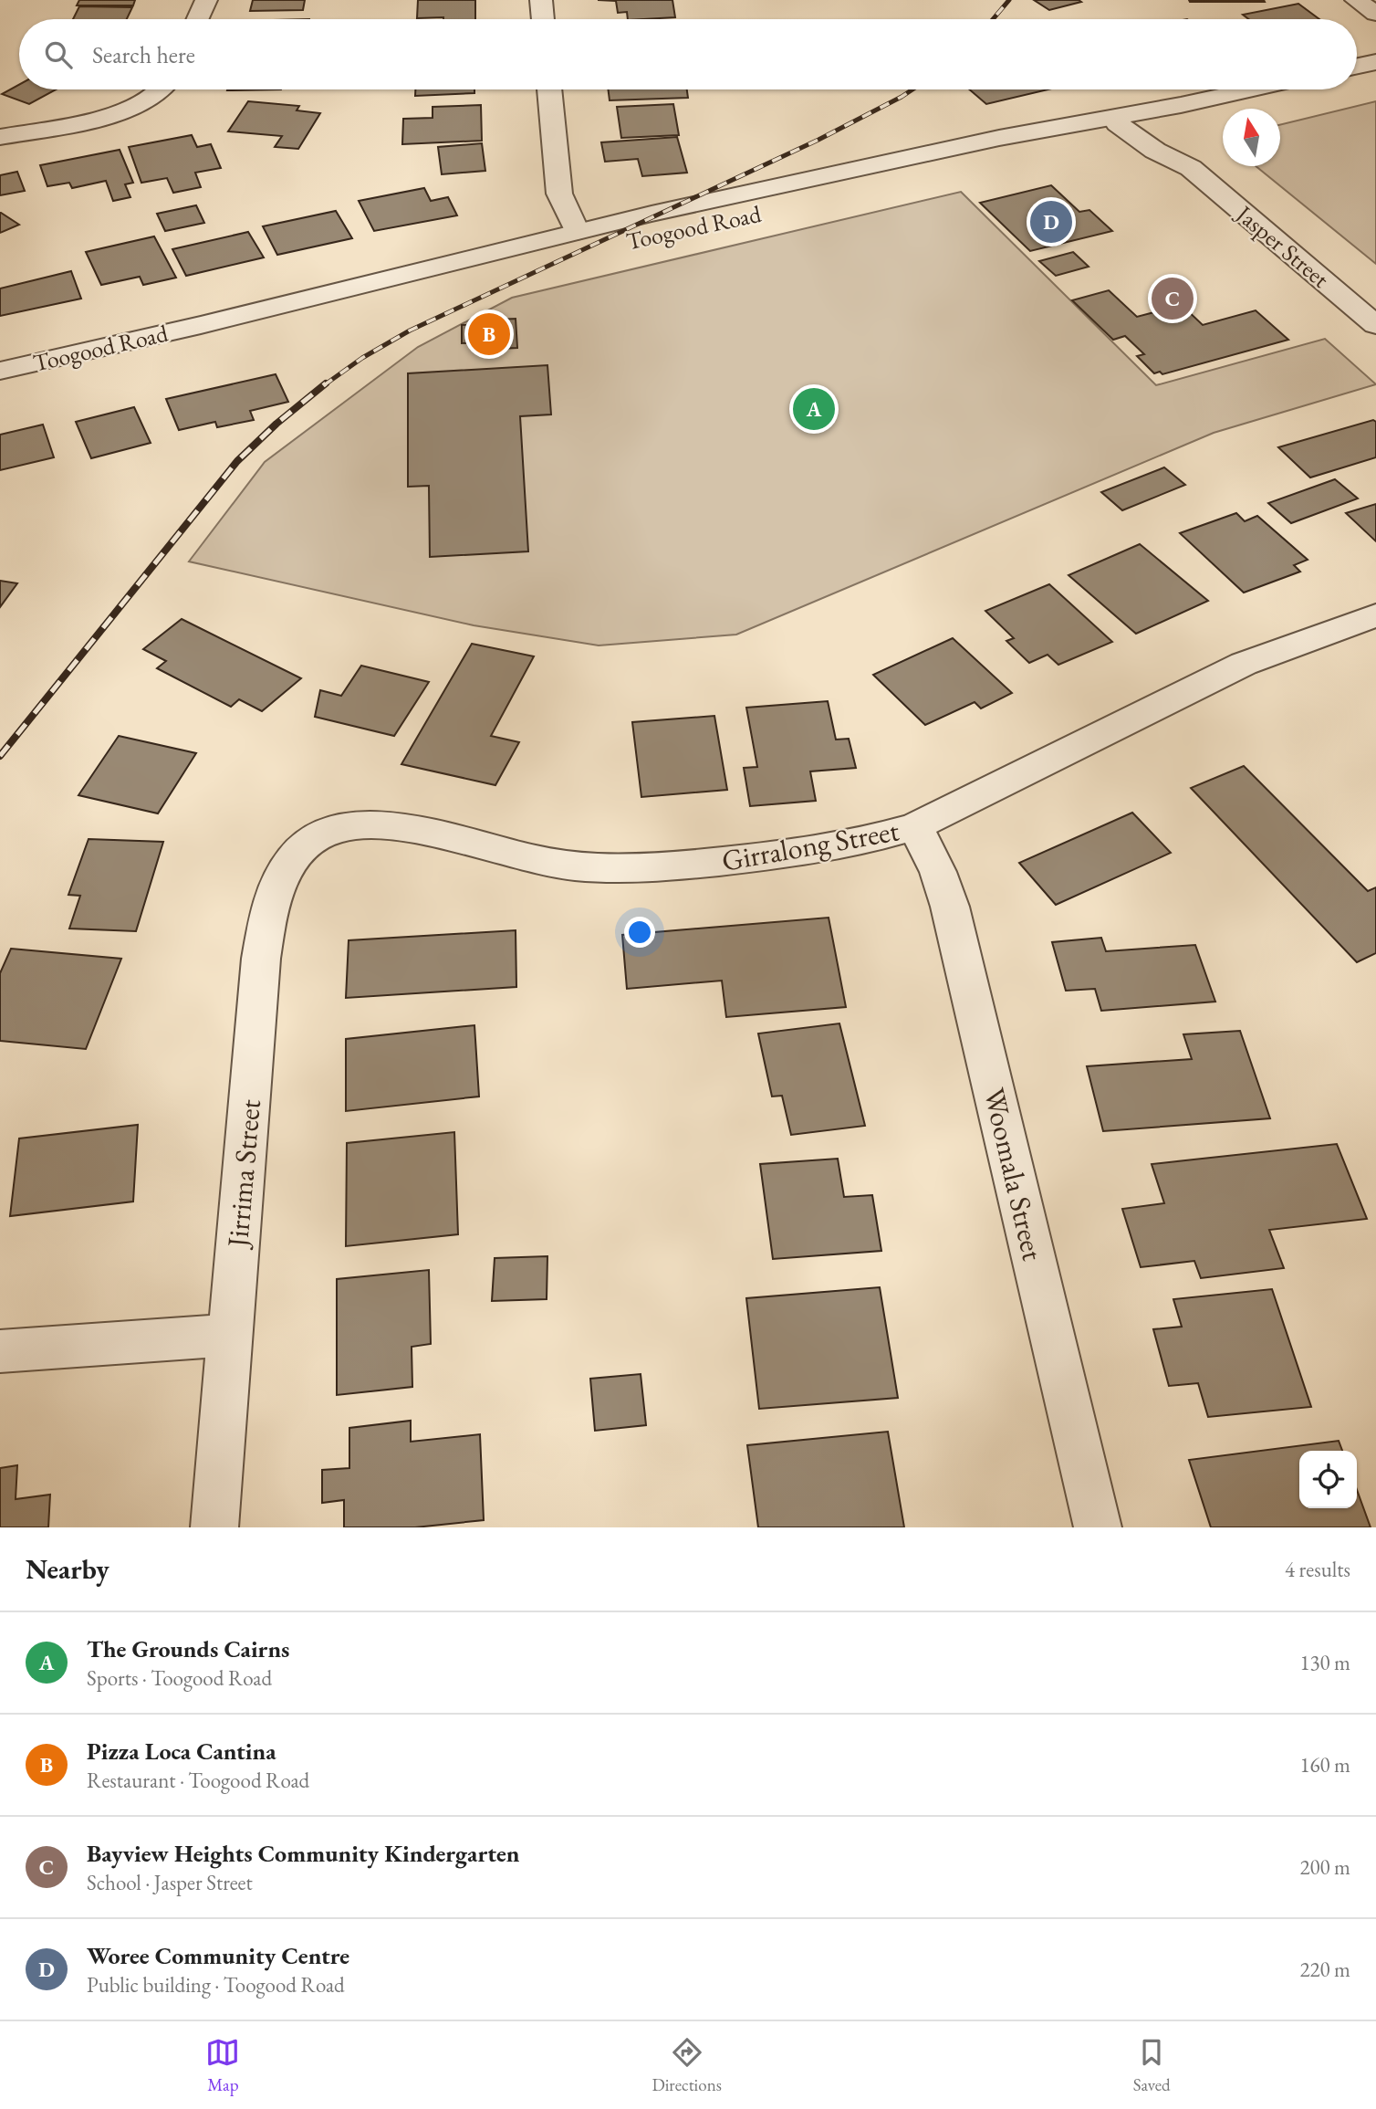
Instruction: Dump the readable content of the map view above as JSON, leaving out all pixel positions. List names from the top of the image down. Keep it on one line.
{"streets":{"street":["Toogood Road","Jasper Street","Girralong Street","Jirrima Street","Woomala Street"]},"crossings":[["Toogood Road","Jasper Street"],["Girralong Street","Jirrima Street"],["Girralong Street","Woomala Street"]],"north":"top","page":{"search":"Search here","pins":["D","C","B","A"],"heading":["Nearby","4 results"],"list":[{"mark":"A","name":"The Grounds Cairns","note":"Sports · Toogood Road","value":"130 m"},{"mark":"B","name":"Pizza Loca Cantina","note":"Restaurant · Toogood Road","value":"160 m"},{"mark":"C","name":"Bayview Heights Community Kindergarten","note":"School · Jasper Street","value":"200 m"},{"mark":"D","name":"Woree Community Centre","note":"Public building · Toogood Road","value":"220 m"}],"nav":["Map","Directions","Saved"]}}
